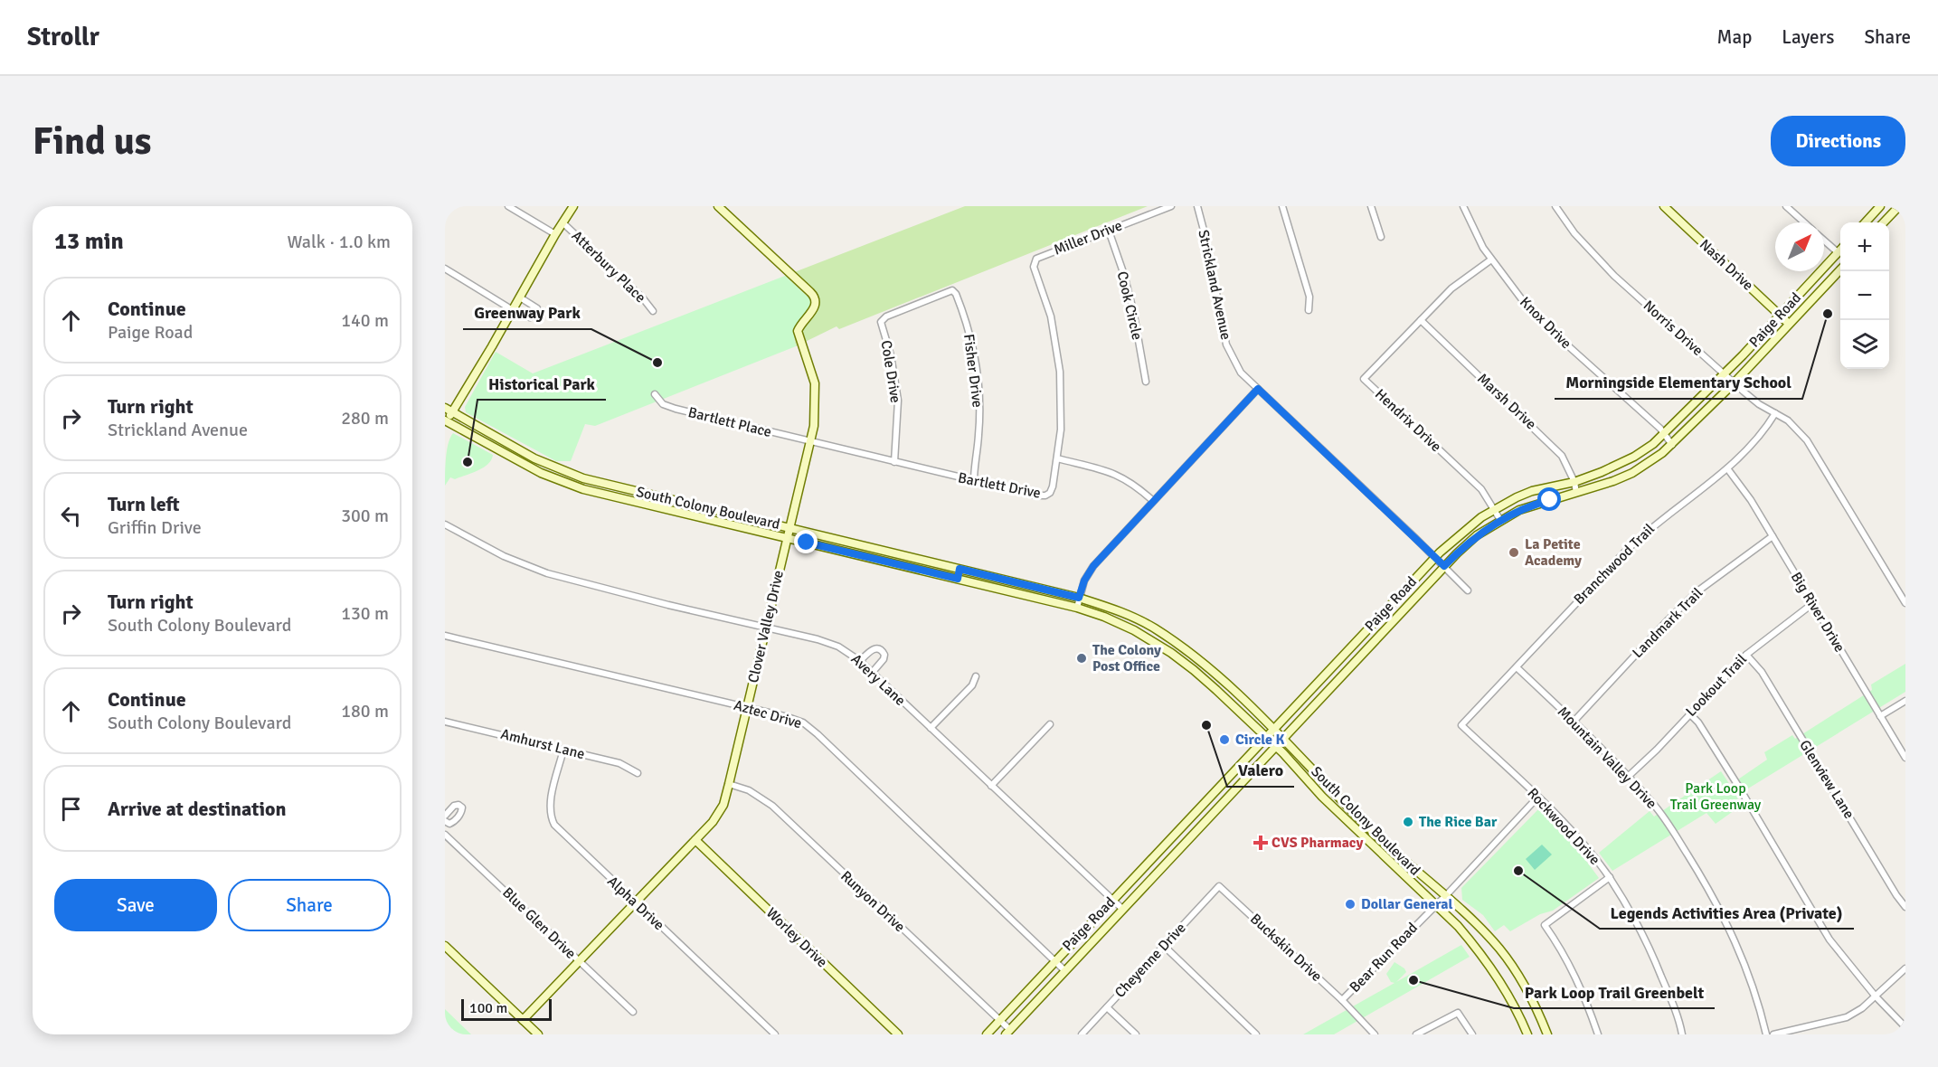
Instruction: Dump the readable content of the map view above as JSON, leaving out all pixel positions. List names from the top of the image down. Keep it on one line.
{"streets":{"main road":["Nash Drive","Paige Road","South Colony Boulevard","Clover Valley Drive","Worley Drive"],"street":["Miller Drive","Atterbury Place","Strickland Avenue","Cook Circle","Knox Drive","Norris Drive","Fisher Drive","Cole Drive","Marsh Drive","Hendrix Drive","Bartlett Place","Bartlett Drive","Branchwood Trail","Big River Drive","Landmark Trail","Avery Lane","Lookout Trail","Aztec Drive","Amhurst Lane","Mountain Valley Drive","Glenview Lane","Rockwood Drive","Runyon Drive","Alpha Drive","Blue Glen Drive","Buckskin Drive","Bear Run Road","Cheyenne Drive"]},"crossings":[["Miller Drive","Cook Circle"],["Miller Drive","Bartlett Drive"],["Nash Drive","Paige Road"],["Strickland Avenue","Paige Road"],["Paige Road","Knox Drive"],["Paige Road","Norris Drive"],["Paige Road","Marsh Drive"],["Paige Road","Hendrix Drive"],["Paige Road","South Colony Boulevard"],["Paige Road","Avery Lane"],["Paige Road","Aztec Drive"],["Paige Road","Runyon Drive"],["Knox Drive","Hendrix Drive"],["Norris Drive","Branchwood Trail"],["Fisher Drive","Cole Drive"],["Fisher Drive","Bartlett Drive"],["Cole Drive","Bartlett Drive"],["Marsh Drive","Hendrix Drive"],["Bartlett Place","Bartlett Drive"],["Bartlett Place","Clover Valley Drive"],["Bartlett Drive","Clover Valley Drive"],["South Colony Boulevard","Clover Valley Drive"],["South Colony Boulevard","Bear Run Road"],["Branchwood Trail","Big River Drive"],["Branchwood Trail","Mountain Valley Drive"],["Branchwood Trail","Rockwood Drive"],["Big River Drive","Landmark Trail"],["Big River Drive","Lookout Trail"],["Landmark Trail","Mountain Valley Drive"],["Clover Valley Drive","Avery Lane"],["Clover Valley Drive","Aztec Drive"],["Clover Valley Drive","Runyon Drive"],["Clover Valley Drive","Alpha Drive"],["Clover Valley Drive","Blue Glen Drive"],["Clover Valley Drive","Worley Drive"],["Lookout Trail","Mountain Valley Drive"],["Lookout Trail","Glenview Lane"],["Amhurst Lane","Alpha Drive"],["Rockwood Drive","Bear Run Road"],["Buckskin Drive","Bear Run Road"],["Buckskin Drive","Cheyenne Drive"]],"parks":["Park Loop Trail Greenway"],"places":{"other":["Morningside Elementary School","Greenway Park","Historical Park","La Petite Academy","The Colony Post Office","Valero","Circle K","The Rice Bar","Legends Activities Area (Private)","Dollar General","Park Loop Trail Greenbelt"],"health":["CVS Pharmacy"]},"scale_bar":"100 m","north":"top right","page":{"header":"Strollr","nav":["Map","Layers","Share"],"buttons":["Directions",["Save","Share"]],"title":"Find us","heading":["13 min","Walk · 1.0 km"],"map_buttons":["+","−"],"list":[["Continue","Paige Road","140 m"],["Turn right","Strickland Avenue","280 m"],["Turn left","Griffin Drive","300 m"],["Turn right","South Colony Boulevard","130 m"],["Continue","South Colony Boulevard","180 m"],"Arrive at destination"],"scale":"100 m"}}
